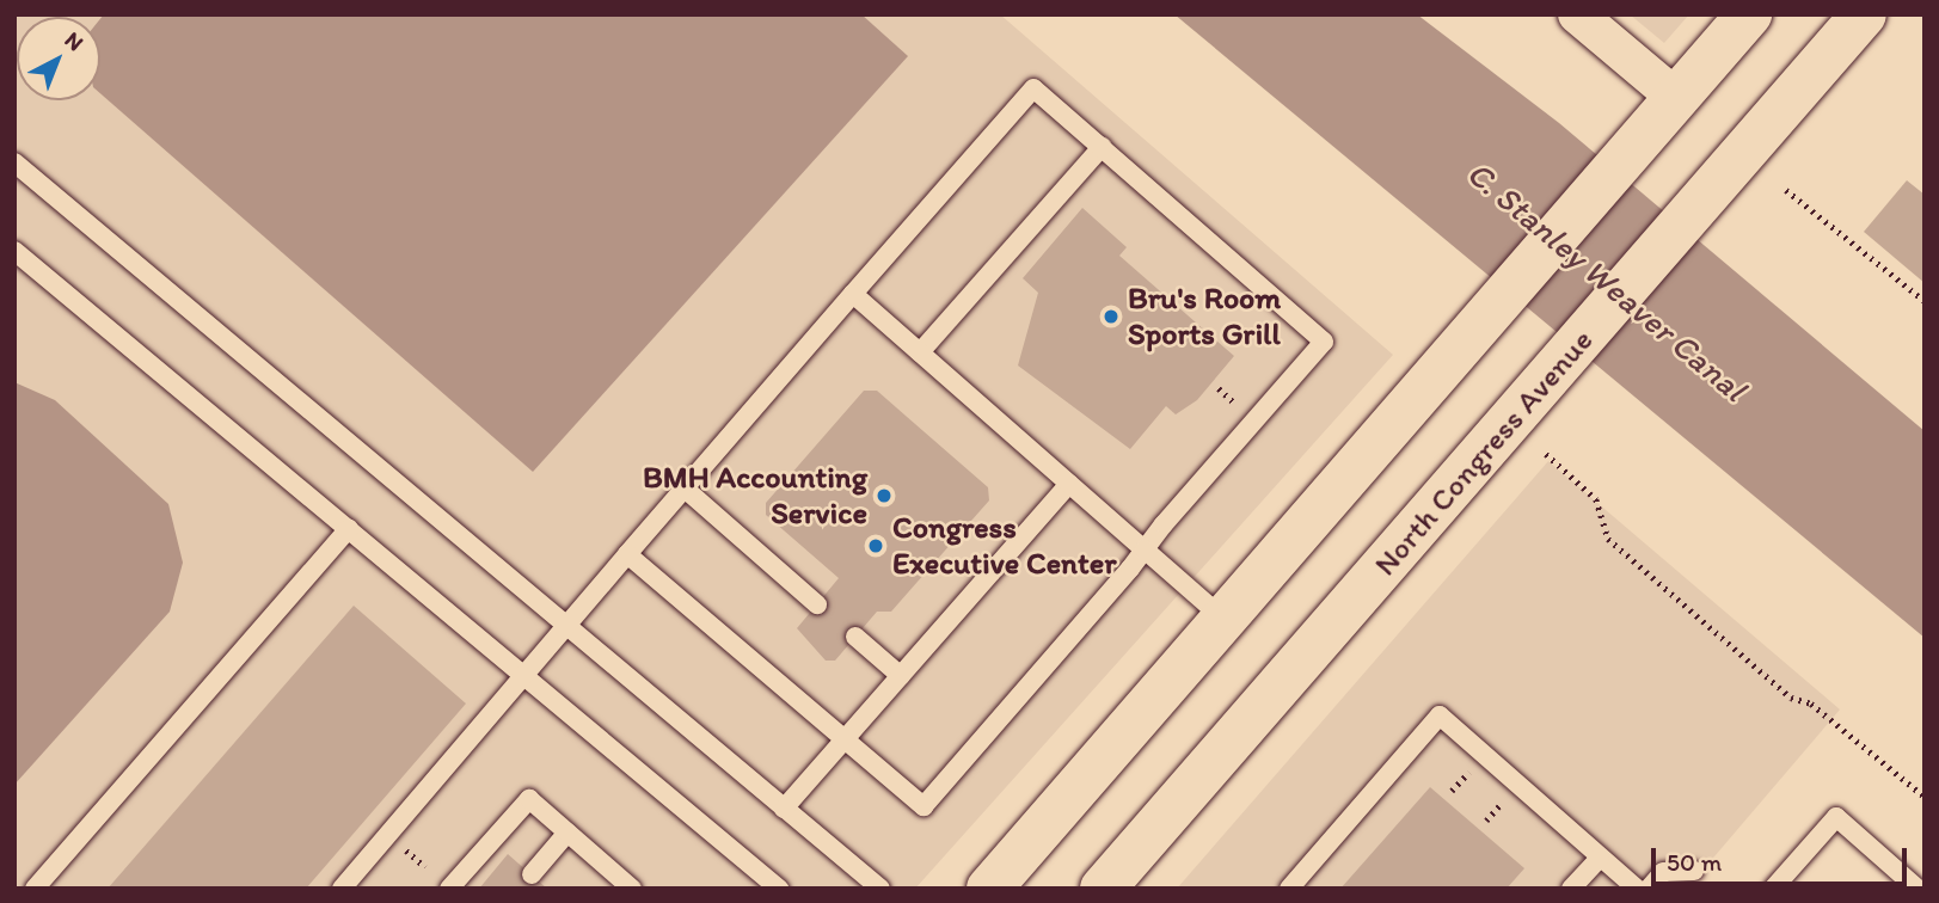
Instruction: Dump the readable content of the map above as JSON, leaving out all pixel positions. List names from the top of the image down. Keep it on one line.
{"streets":{"main road":["North Congress Avenue"]},"water":["C. Stanley Weaver Canal"],"places":["Bru's Room Sports Grill","BMH Accounting Service","Congress Executive Center"],"scale_bar":"50 m","north":"top right"}
